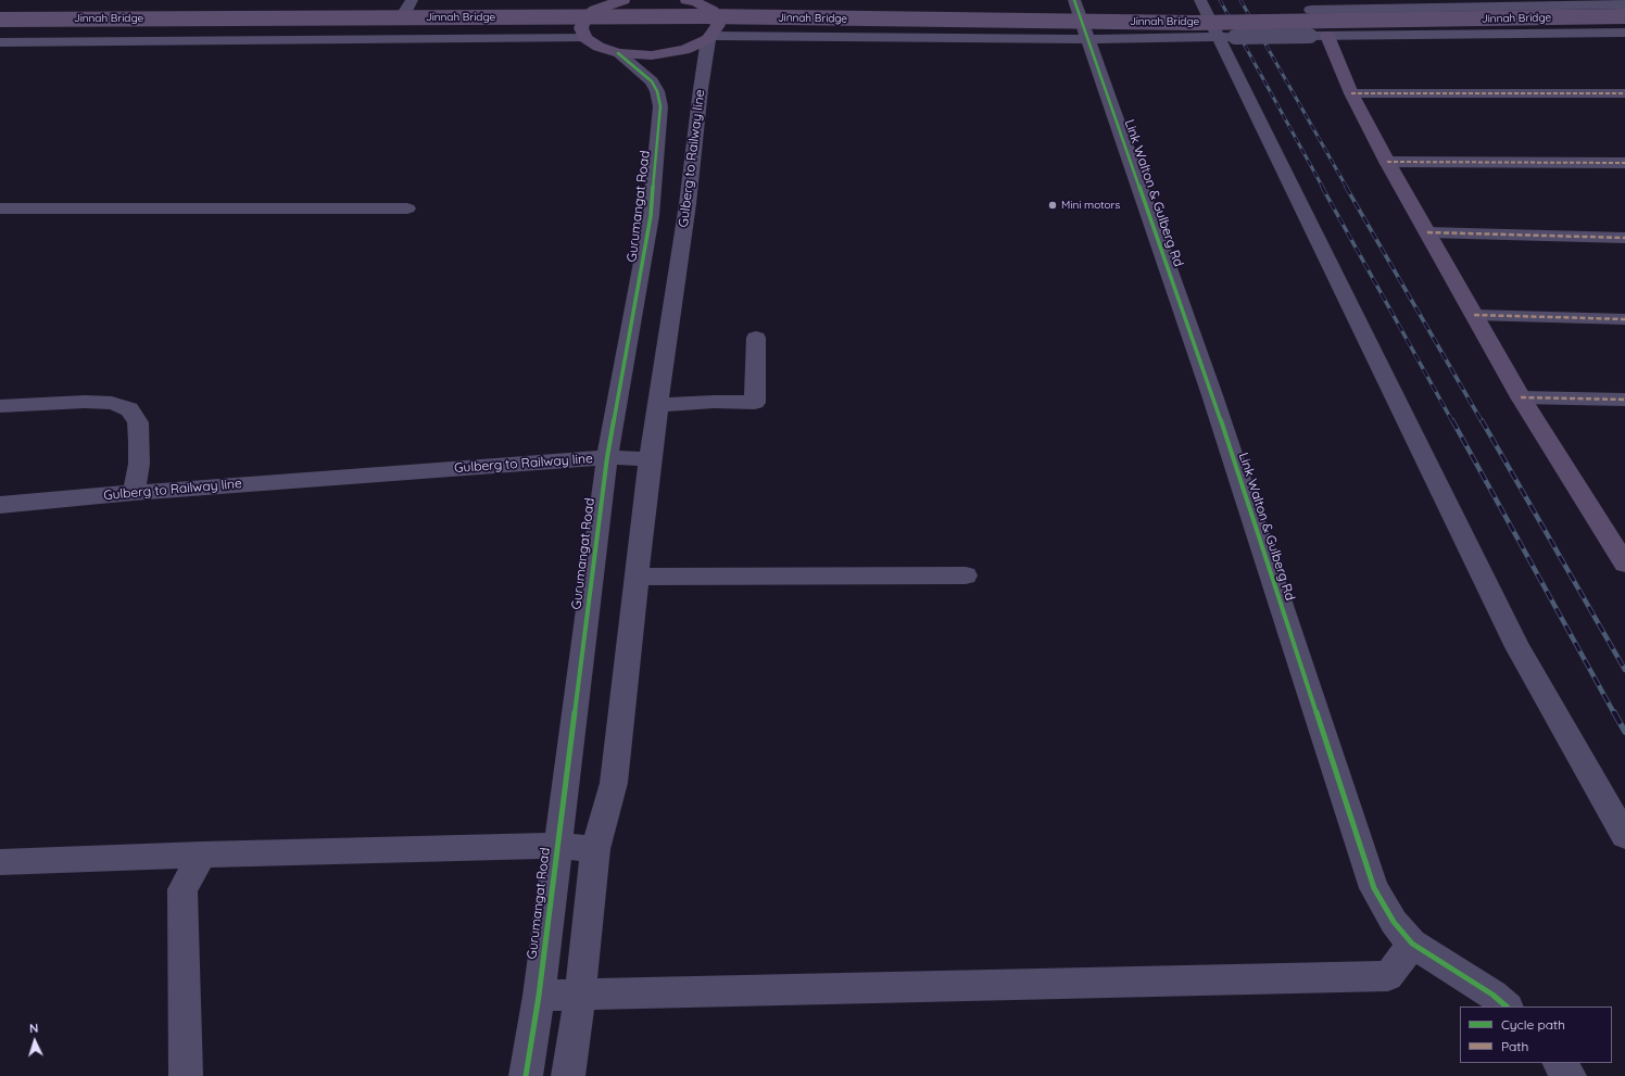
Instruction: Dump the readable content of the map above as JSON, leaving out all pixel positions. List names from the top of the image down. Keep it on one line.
{"streets":{"main road":["Jinnah Bridge"],"street":["Gulberg to Railway line","Link Walton & Gulberg Rd","Gurumangat Road"]},"crossings":[["Gulberg to Railway line","Gurumangat Road"]],"places":["Mini motors"],"legend":["Cycle path","Path"],"north":"top"}
